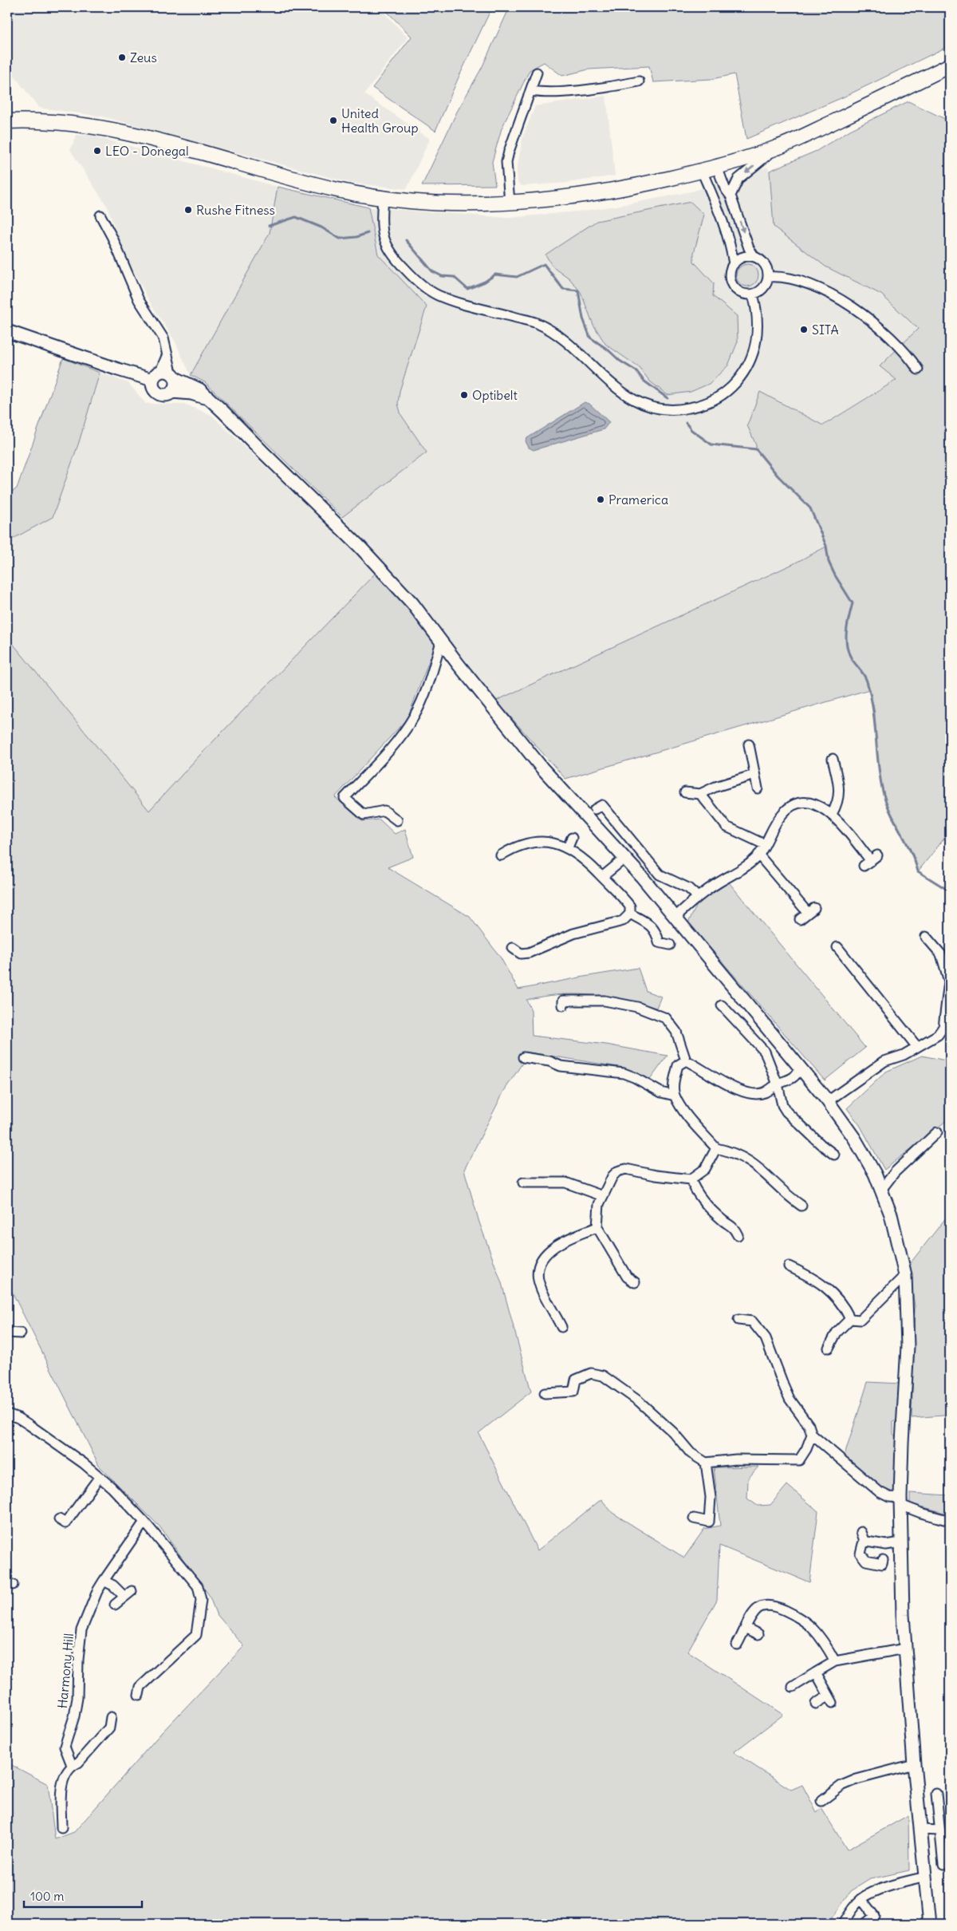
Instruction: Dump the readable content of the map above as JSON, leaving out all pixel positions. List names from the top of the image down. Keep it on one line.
{"streets":{"street":["Harmony Hill"]},"places":["Zeus","United Health Group","LEO - Donegal","Rushe Fitness","SITA","Optibelt","Pramerica"],"scale_bar":"100 m"}
